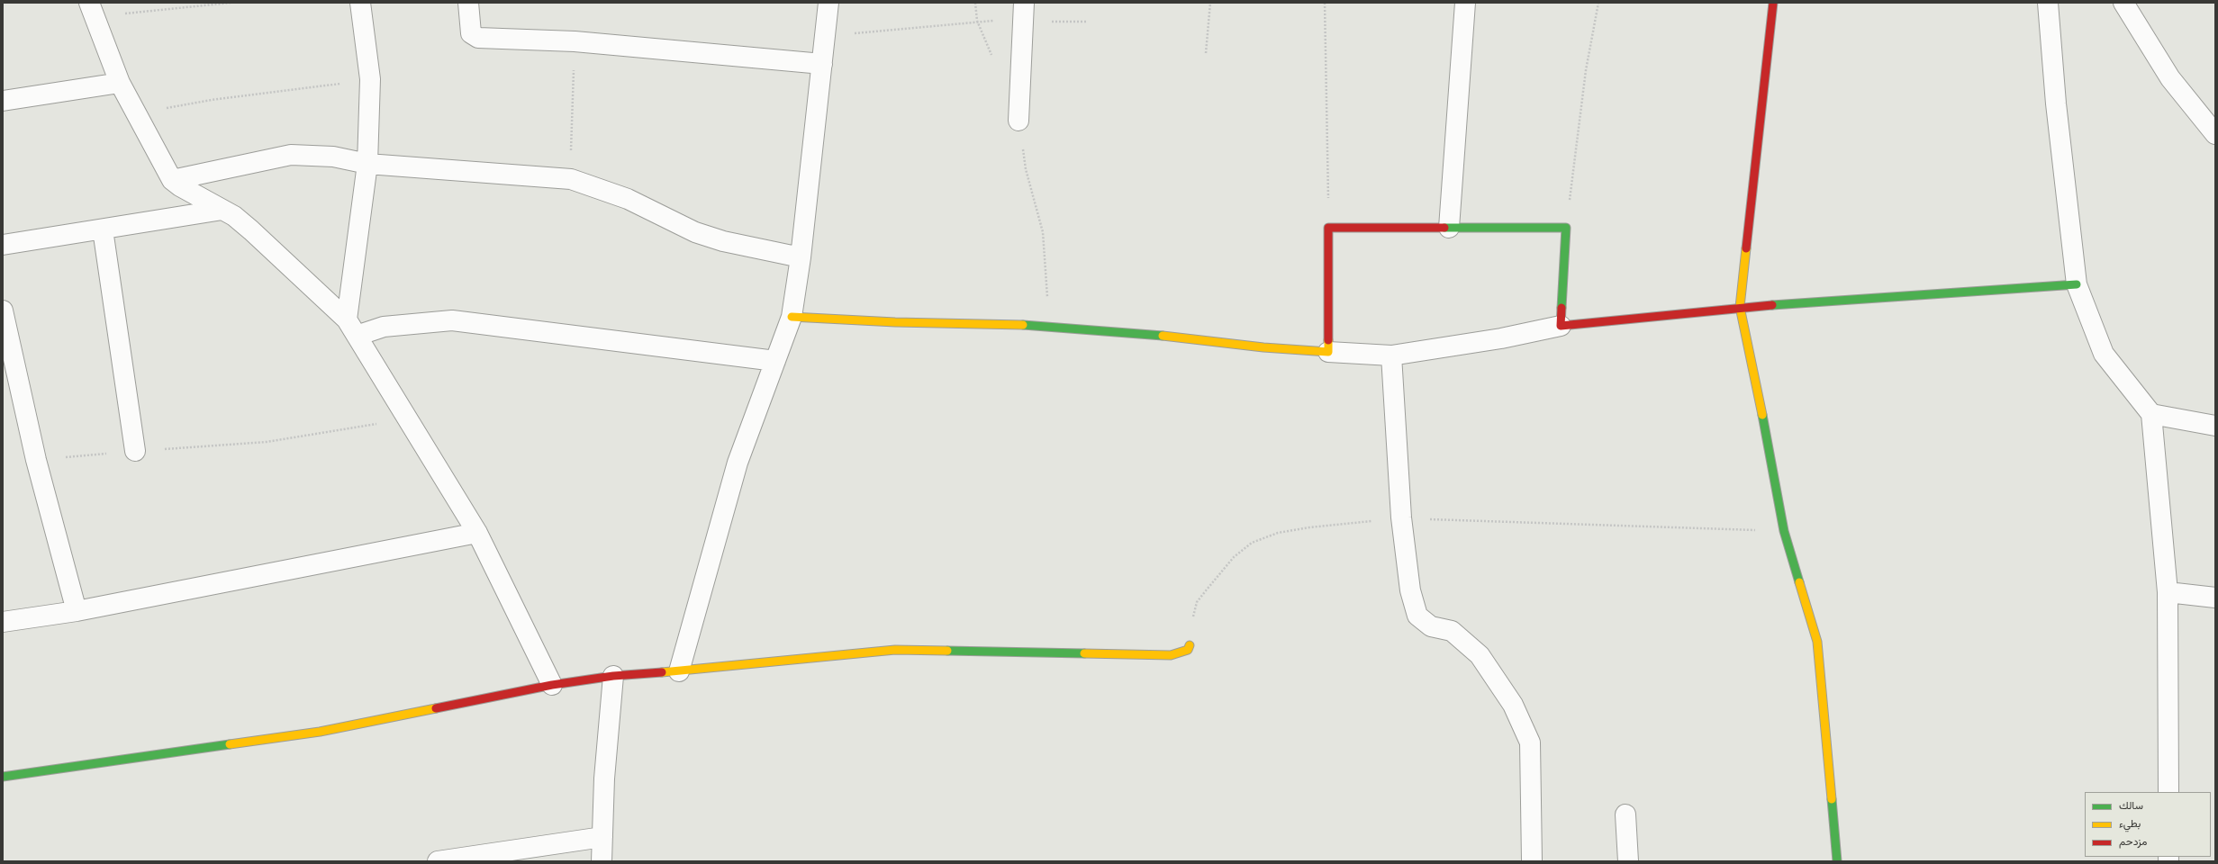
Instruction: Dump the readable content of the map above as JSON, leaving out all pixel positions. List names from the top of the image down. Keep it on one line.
{"legend":["سالك","بطيء","مزدحم"]}
